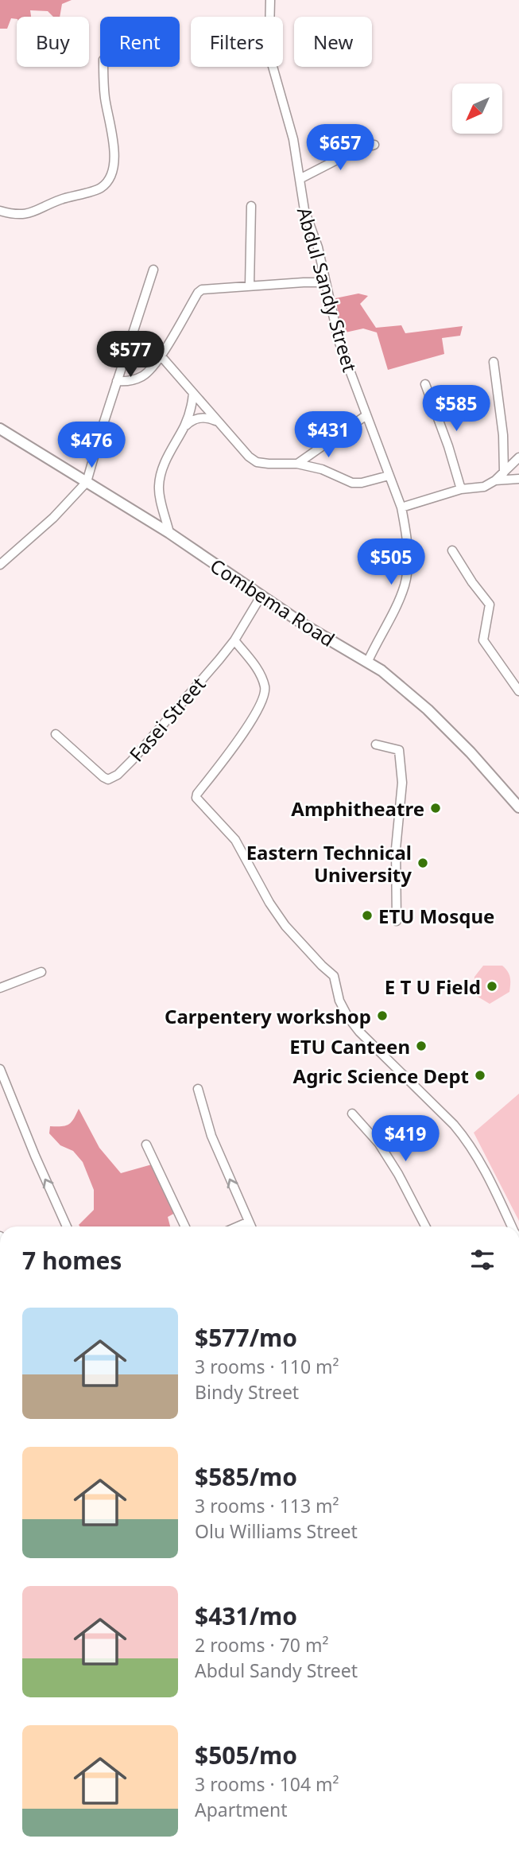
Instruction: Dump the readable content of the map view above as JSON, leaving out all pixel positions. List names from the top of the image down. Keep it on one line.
{"streets":{"street":["Abdul Sandy Street","Combema Road","Fasei Street"]},"crossings":[["Abdul Sandy Street","Combema Road"],["Combema Road","Fasei Street"]],"places":["Amphitheatre","Eastern Technical University","ETU Mosque","E T U Field","Carpentery workshop","ETU Canteen","Agric Science Dept"],"north":"bottom left","page":{"chip":["Buy","Rent","Filters","New"],"price":["$657","$577","$585","$431","$476","$505","$419"],"heading":"7 homes","list":[{"name":"$577/mo","note":"3 rooms · 110 m² · Bindy Street"},{"name":"$585/mo","note":"3 rooms · 113 m² · Olu Williams Street"},{"name":"$431/mo","note":"2 rooms · 70 m² · Abdul Sandy Street"},{"name":"$505/mo","note":"3 rooms · 104 m² · Apartment"}]}}
